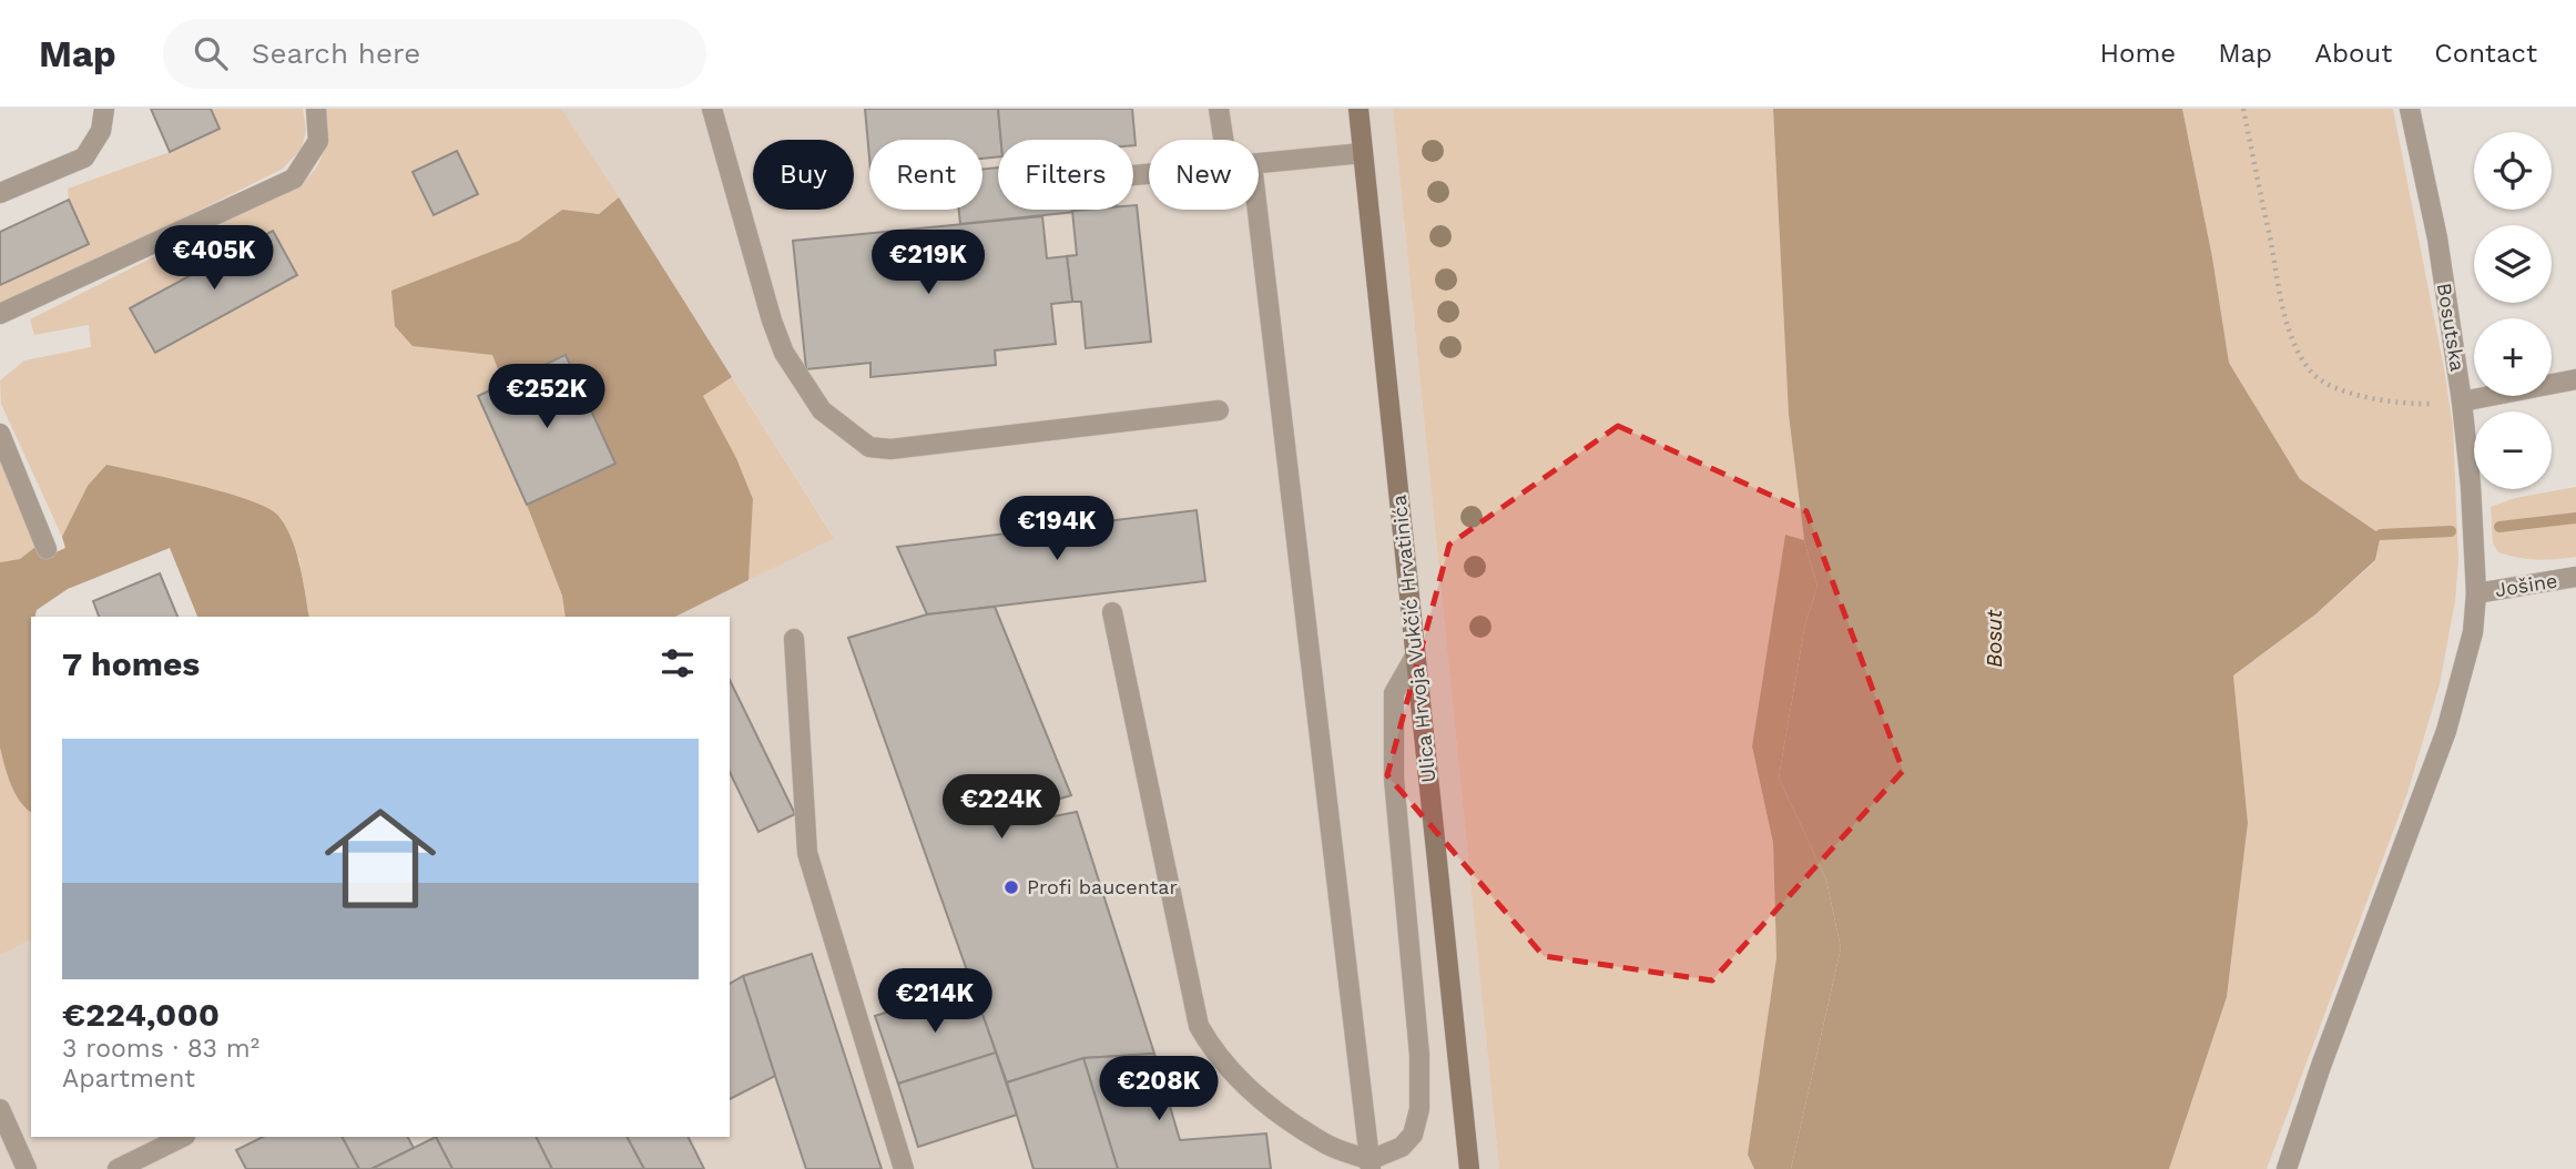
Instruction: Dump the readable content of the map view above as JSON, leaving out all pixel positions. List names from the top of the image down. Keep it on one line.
{"streets":{"main road":["Ulica Hrvoja Vukčić Hrvatinića"],"street":["Bosutska","Jošine"]},"crossings":[["Bosutska","Jošine"]],"water":["Bosut"],"places":["Profi baucentar"],"page":{"header":"Map","search":"Search here","nav":["Home","Map","About","Contact"],"map_buttons":["+","−"],"chip":["Buy","Rent","Filters","New"],"price":["€405K","€219K","€252K","€194K","€224K","€214K","€208K"],"heading":"7 homes","list":[{"name":"€224,000","note":"3 rooms · 83 m² · Apartment"}]}}
